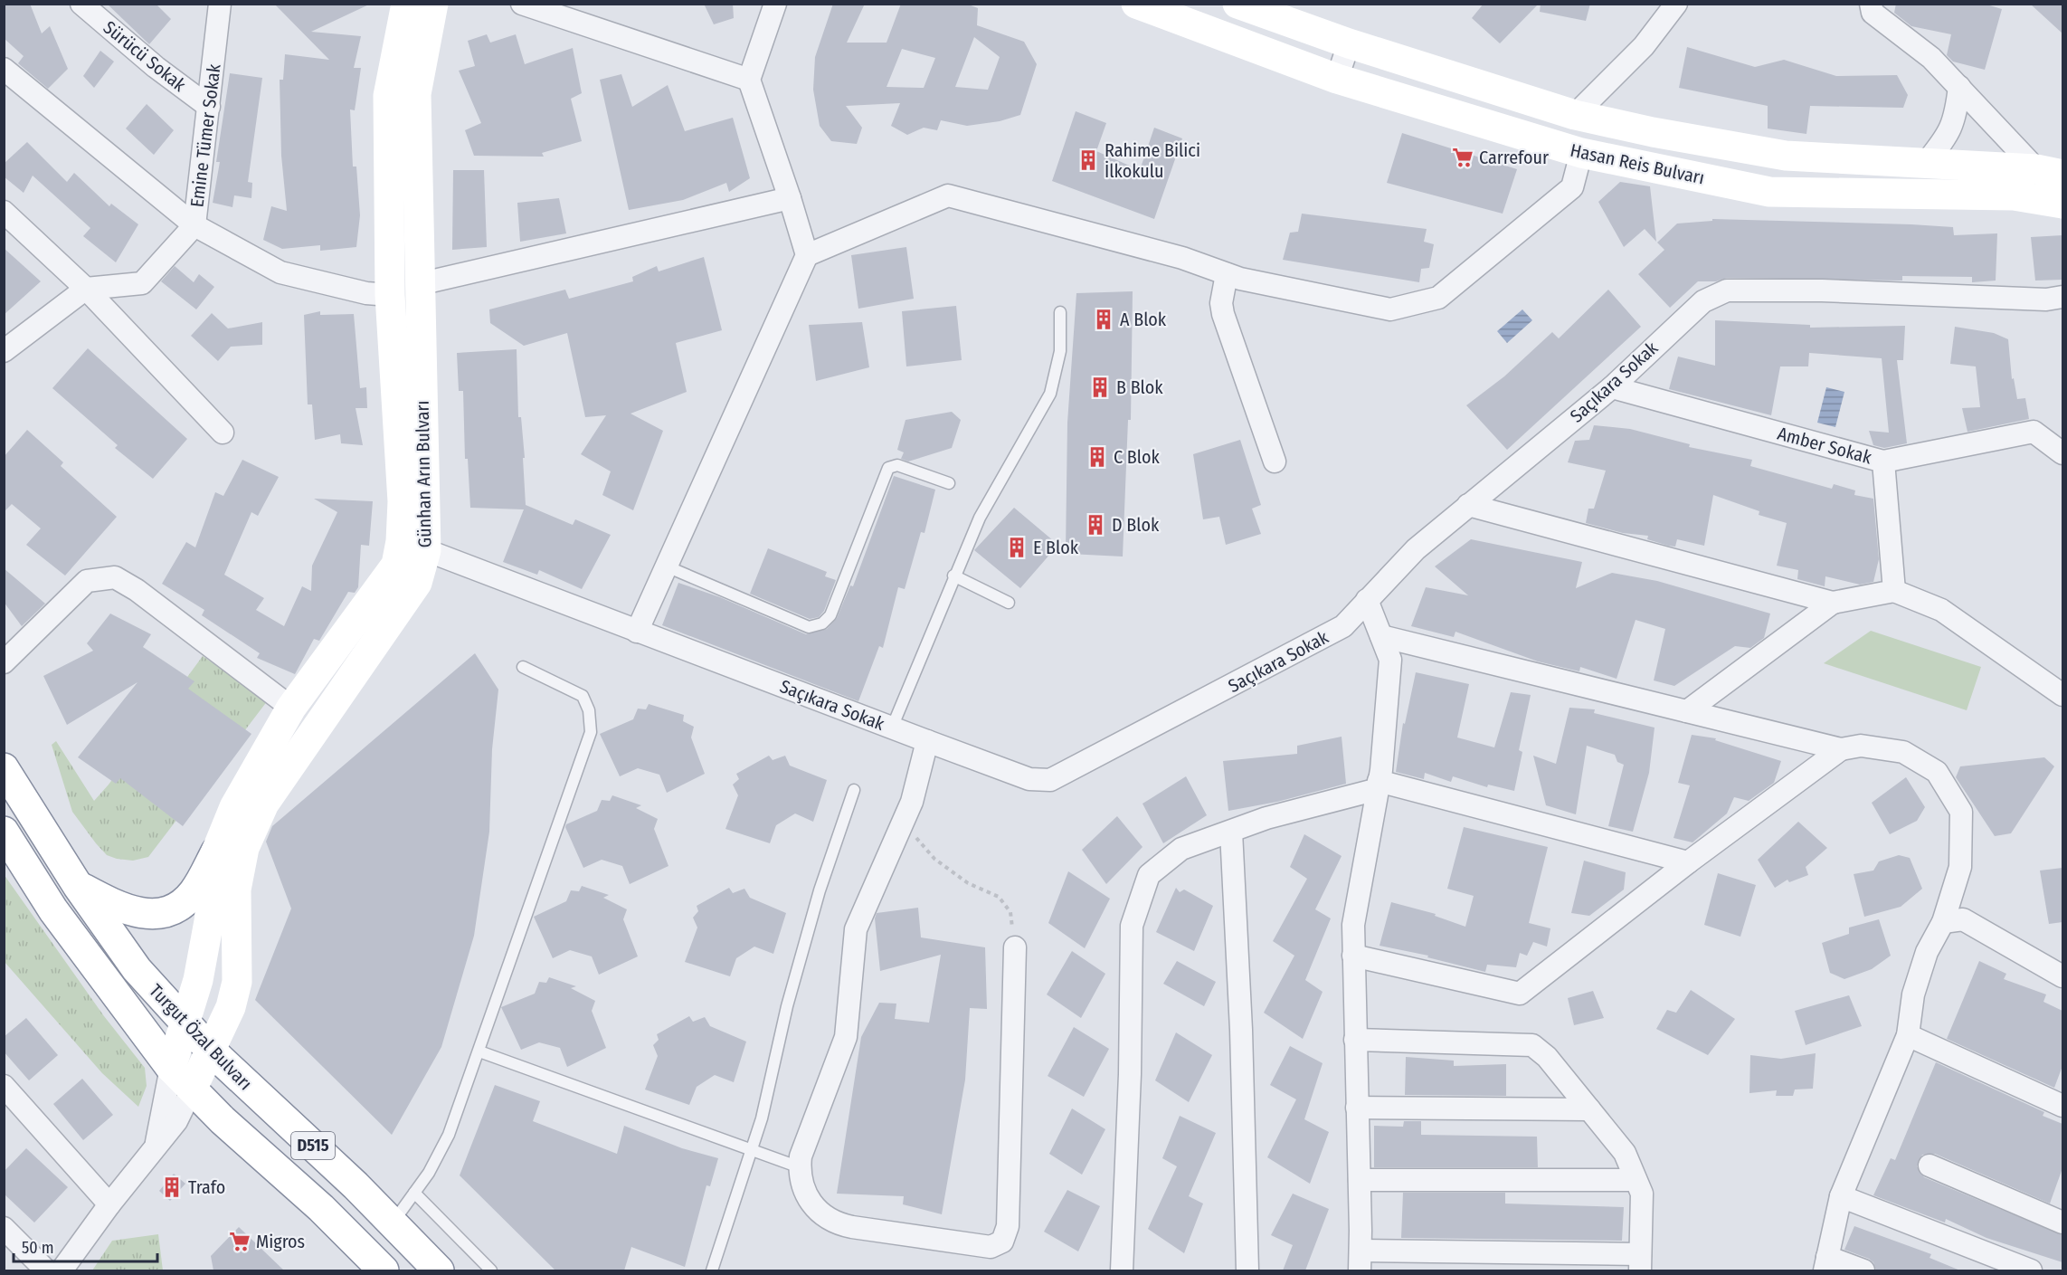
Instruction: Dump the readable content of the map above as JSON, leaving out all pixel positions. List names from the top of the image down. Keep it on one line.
{"streets":{"main road":["Hasan Reis Bulvarı","Günhan Arın Bulvarı","Turgut Özal Bulvarı","D515"],"street":["Sürücü Sokak","Emine Tümer Sokak","Saçıkara Sokak","Amber Sokak"]},"crossings":[["Sürücü Sokak","Emine Tümer Sokak"],["Saçıkara Sokak","Amber Sokak"],["Saçıkara Sokak","Günhan Arın Bulvarı"],["Günhan Arın Bulvarı","Turgut Özal Bulvarı"]],"places":{"supermarket":["Carrefour","Migros"],"building":["Rahime Bilici İlkokulu","A Blok","B Blok","C Blok","D Blok","E Blok","Trafo"]},"scale_bar":"50 m"}
